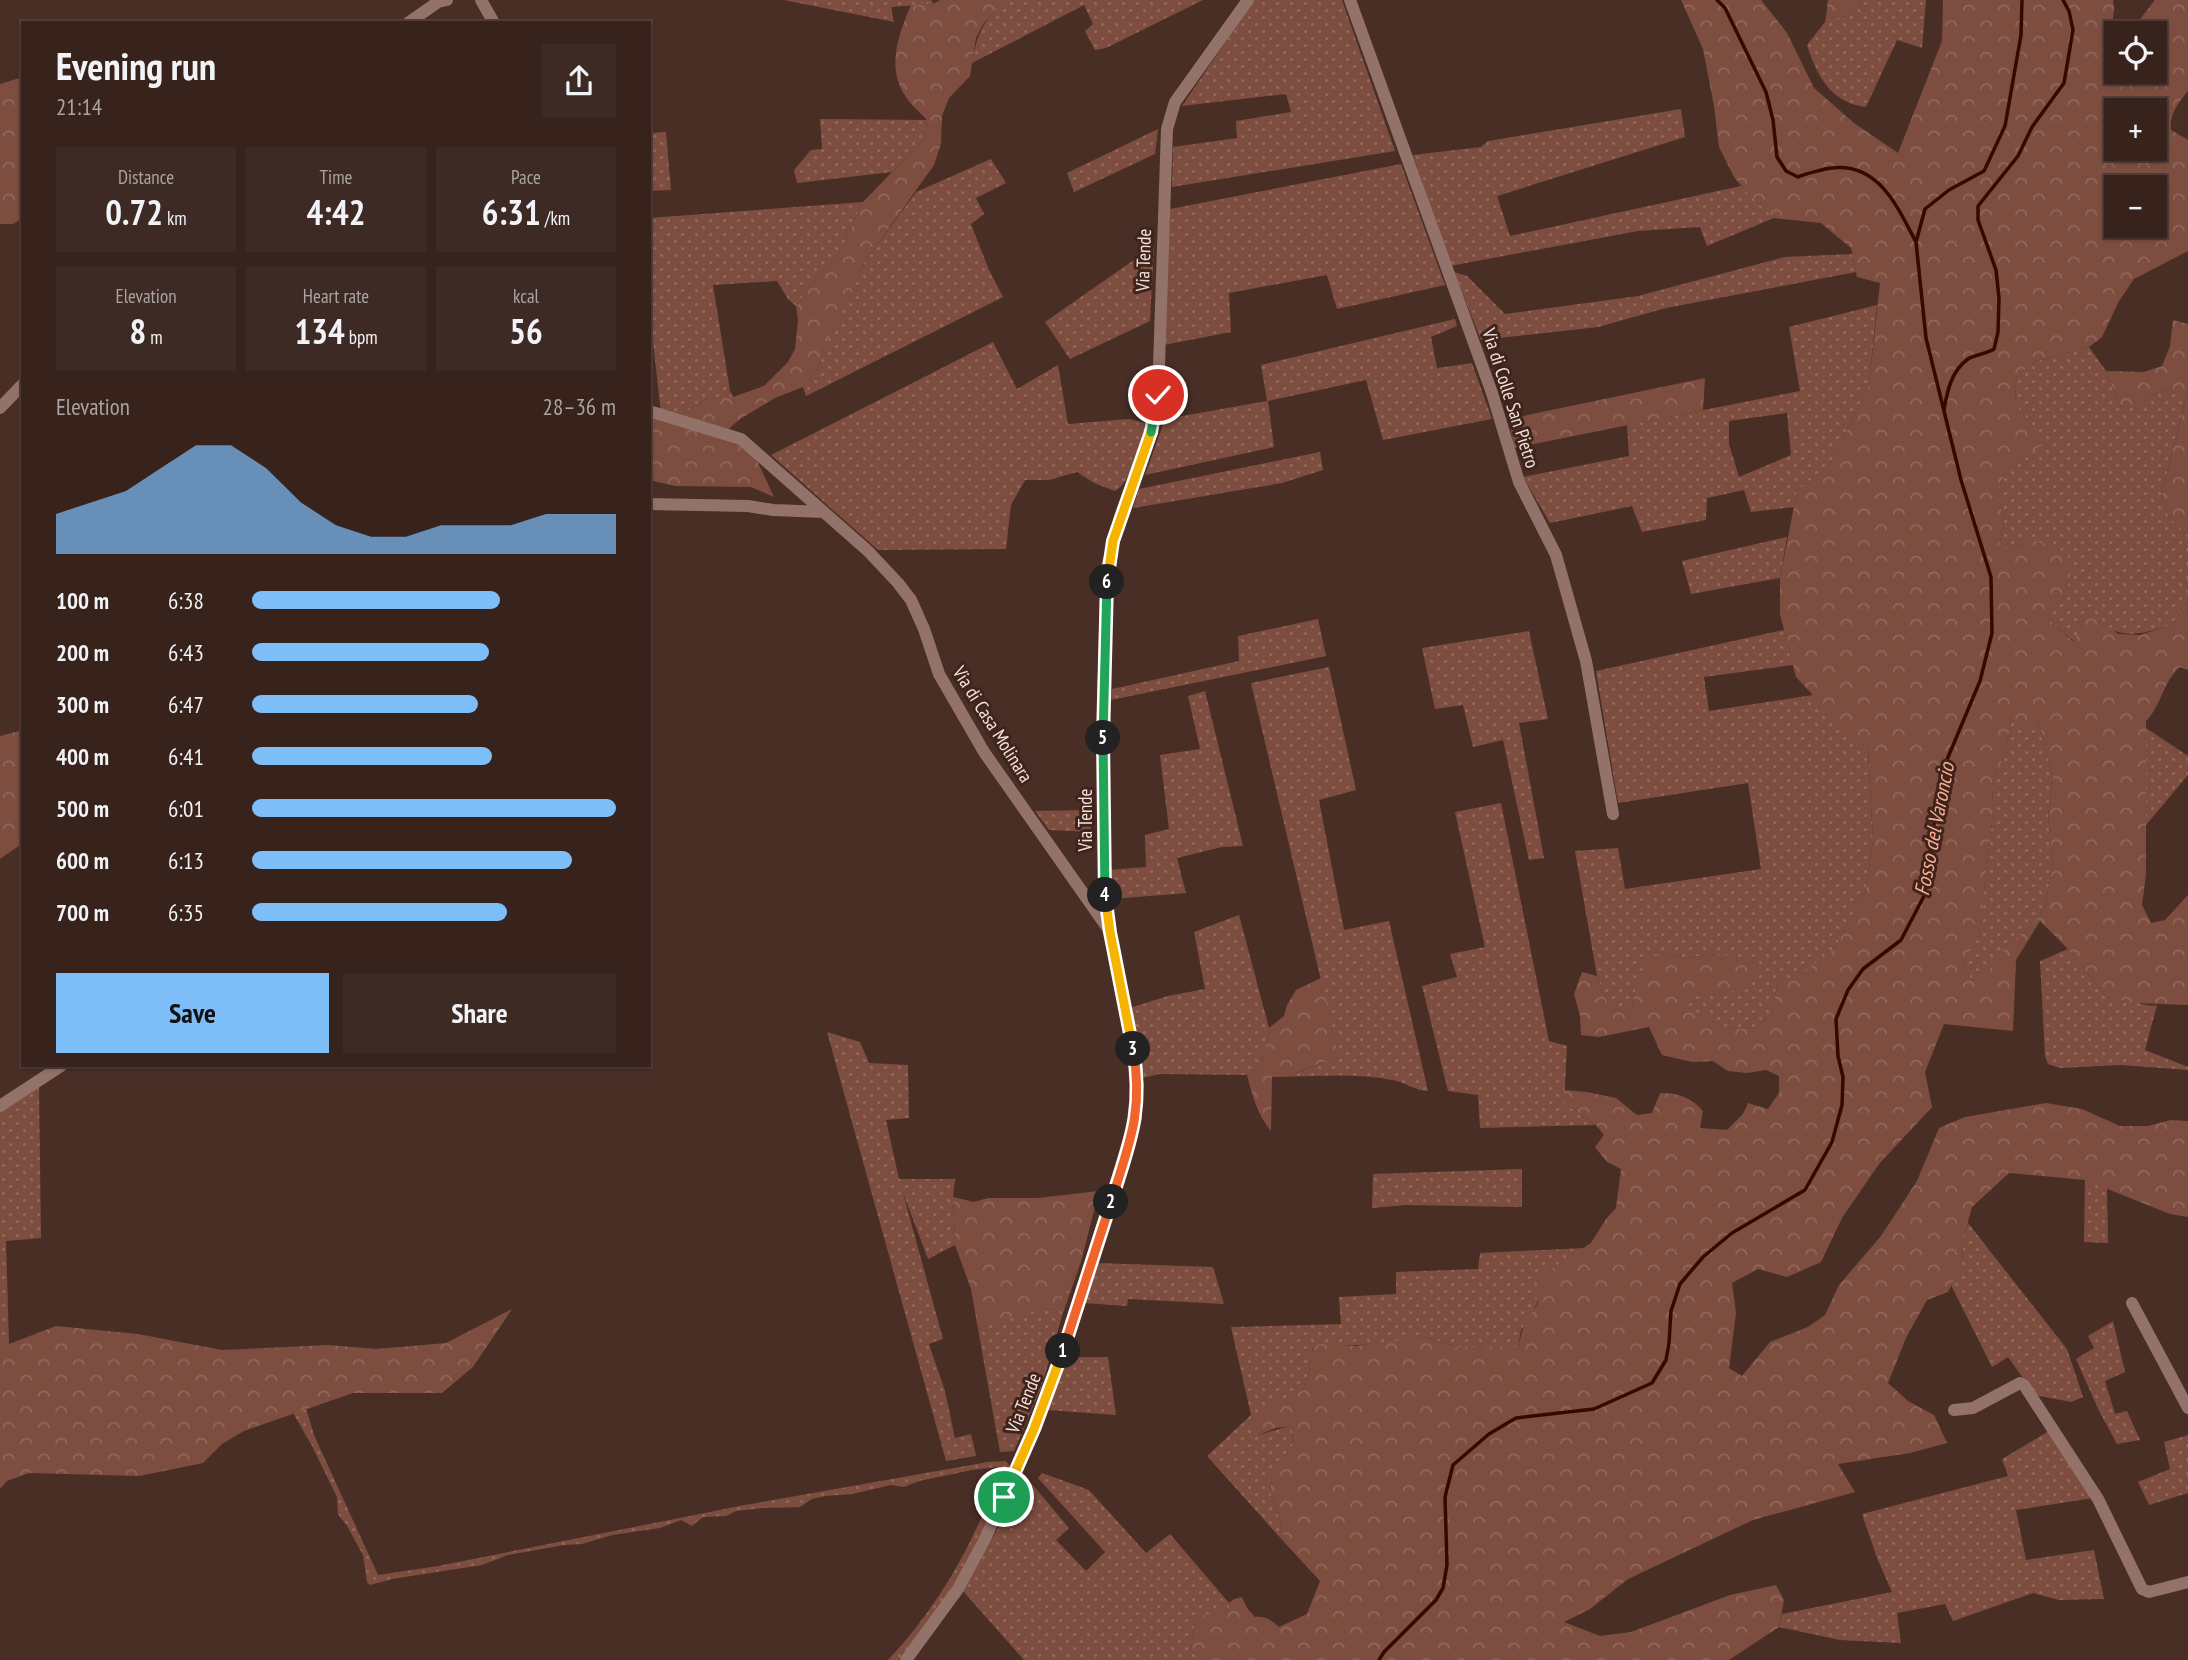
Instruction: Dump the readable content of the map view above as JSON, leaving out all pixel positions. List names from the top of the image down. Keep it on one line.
{"streets":{"street":["Via Tende","Via di Colle San Pietro","Via di Casa Molinara"]},"crossings":[["Via Tende","Via di Casa Molinara"]],"water":["Fosso del Varoncio"],"page":{"map_buttons":["+","−"],"heading":["Evening run","21:14"],"stats":[["Distance","0.72 km"],["Time","4:42"],["Pace","6:31 /km"],["Elevation","8 m"],["Heart rate","134 bpm"],["kcal","56"]],"chart":["Elevation","28–36 m"],"pins":["6","5","4","3","2","1"],"list":[{"name":"100 m","note":"6:38"},{"name":"200 m","note":"6:43"},{"name":"300 m","note":"6:47"},{"name":"400 m","note":"6:41"},{"name":"500 m","note":"6:01"},{"name":"600 m","note":"6:13"},{"name":"700 m","note":"6:35"}],"buttons":["Save","Share"]}}
